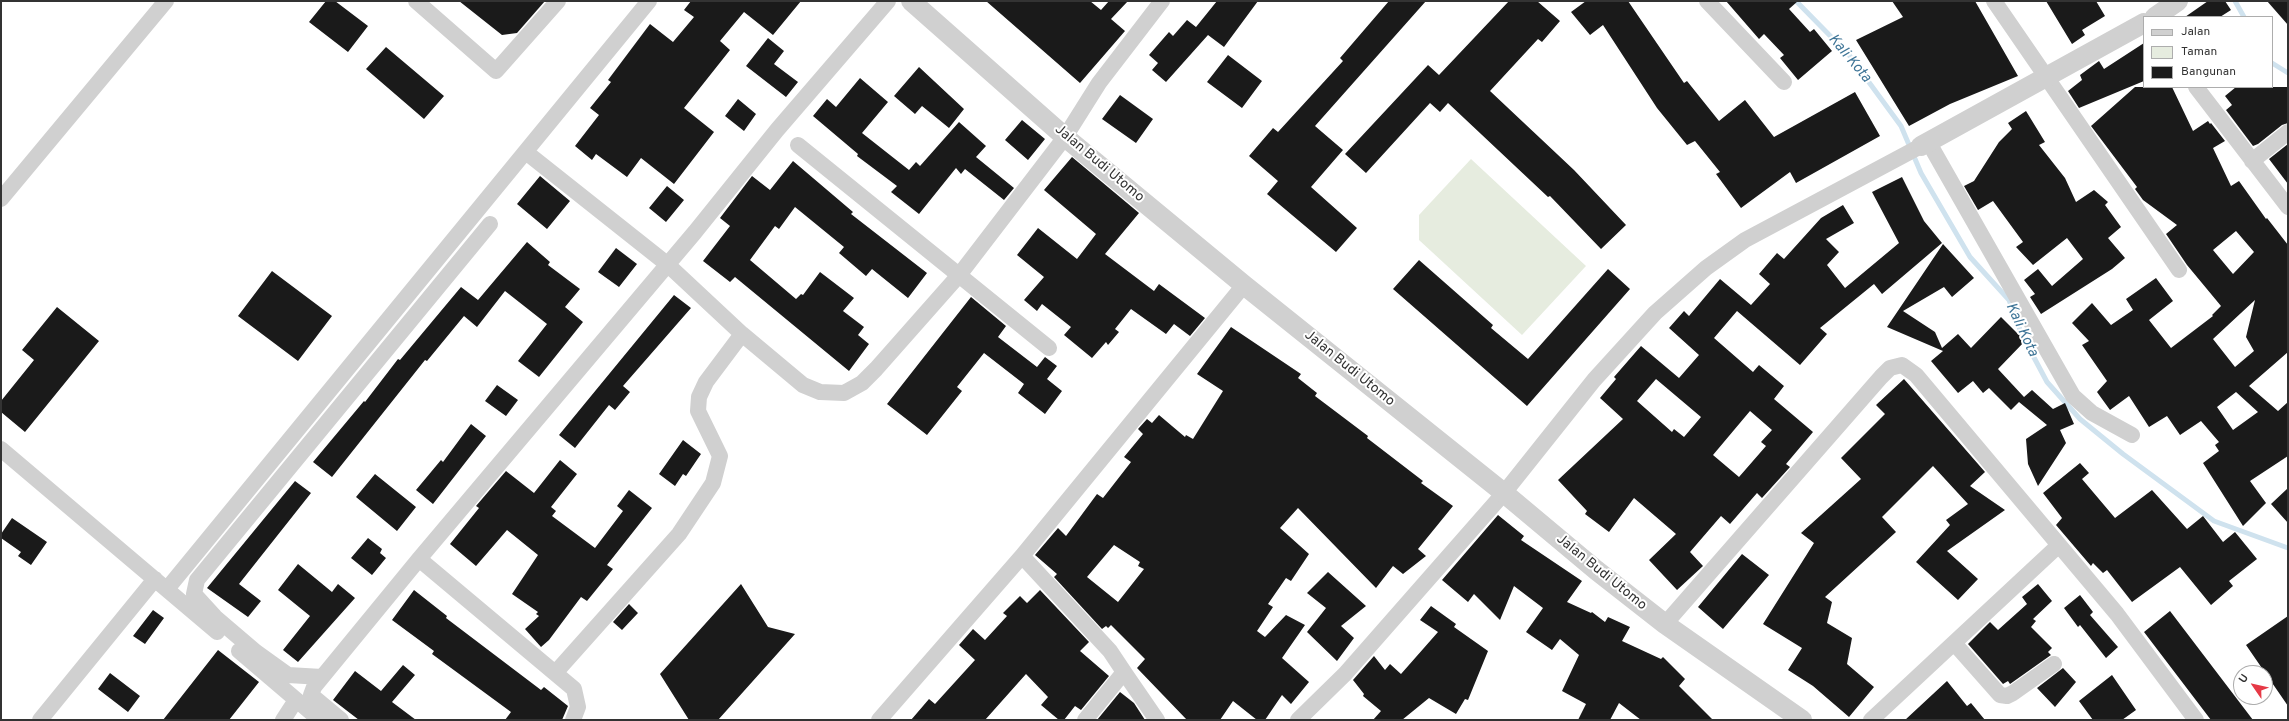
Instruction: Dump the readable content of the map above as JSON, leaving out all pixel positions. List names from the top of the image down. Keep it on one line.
{"streets":{"street":["Jalan Budi Utomo"]},"water":["Kali Kota"],"legend":["Jalan","Taman","Bangunan"],"north":"top left"}
